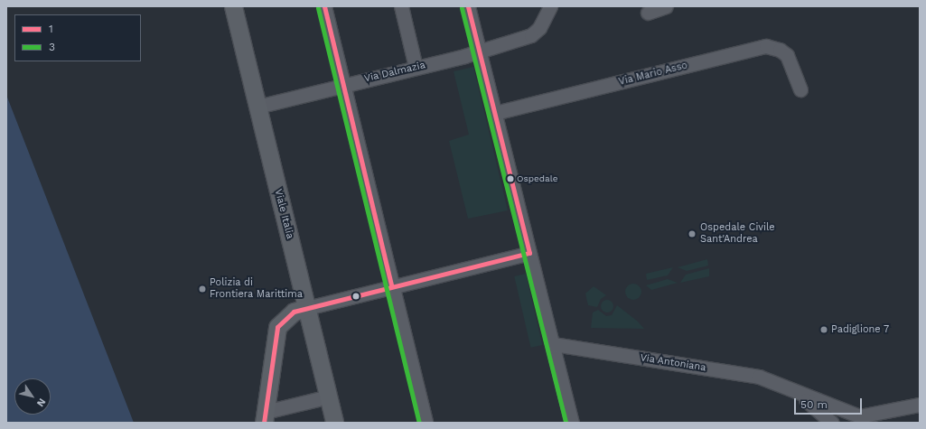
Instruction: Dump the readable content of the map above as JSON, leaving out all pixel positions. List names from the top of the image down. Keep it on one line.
{"streets":{"main road":["Viale Italia"],"street":["Via Dalmazia","Via Mario Asso","Via Antoniana"]},"crossings":[["Via Dalmazia","Viale Italia"]],"places":["Ospedale","Ospedale Civile Sant'Andrea","Polizia di Frontiera Marittima","Padiglione 7"],"lines":["transit line 1","transit line 3"],"legend":["1","3"],"scale_bar":"50 m","north":"bottom right"}
